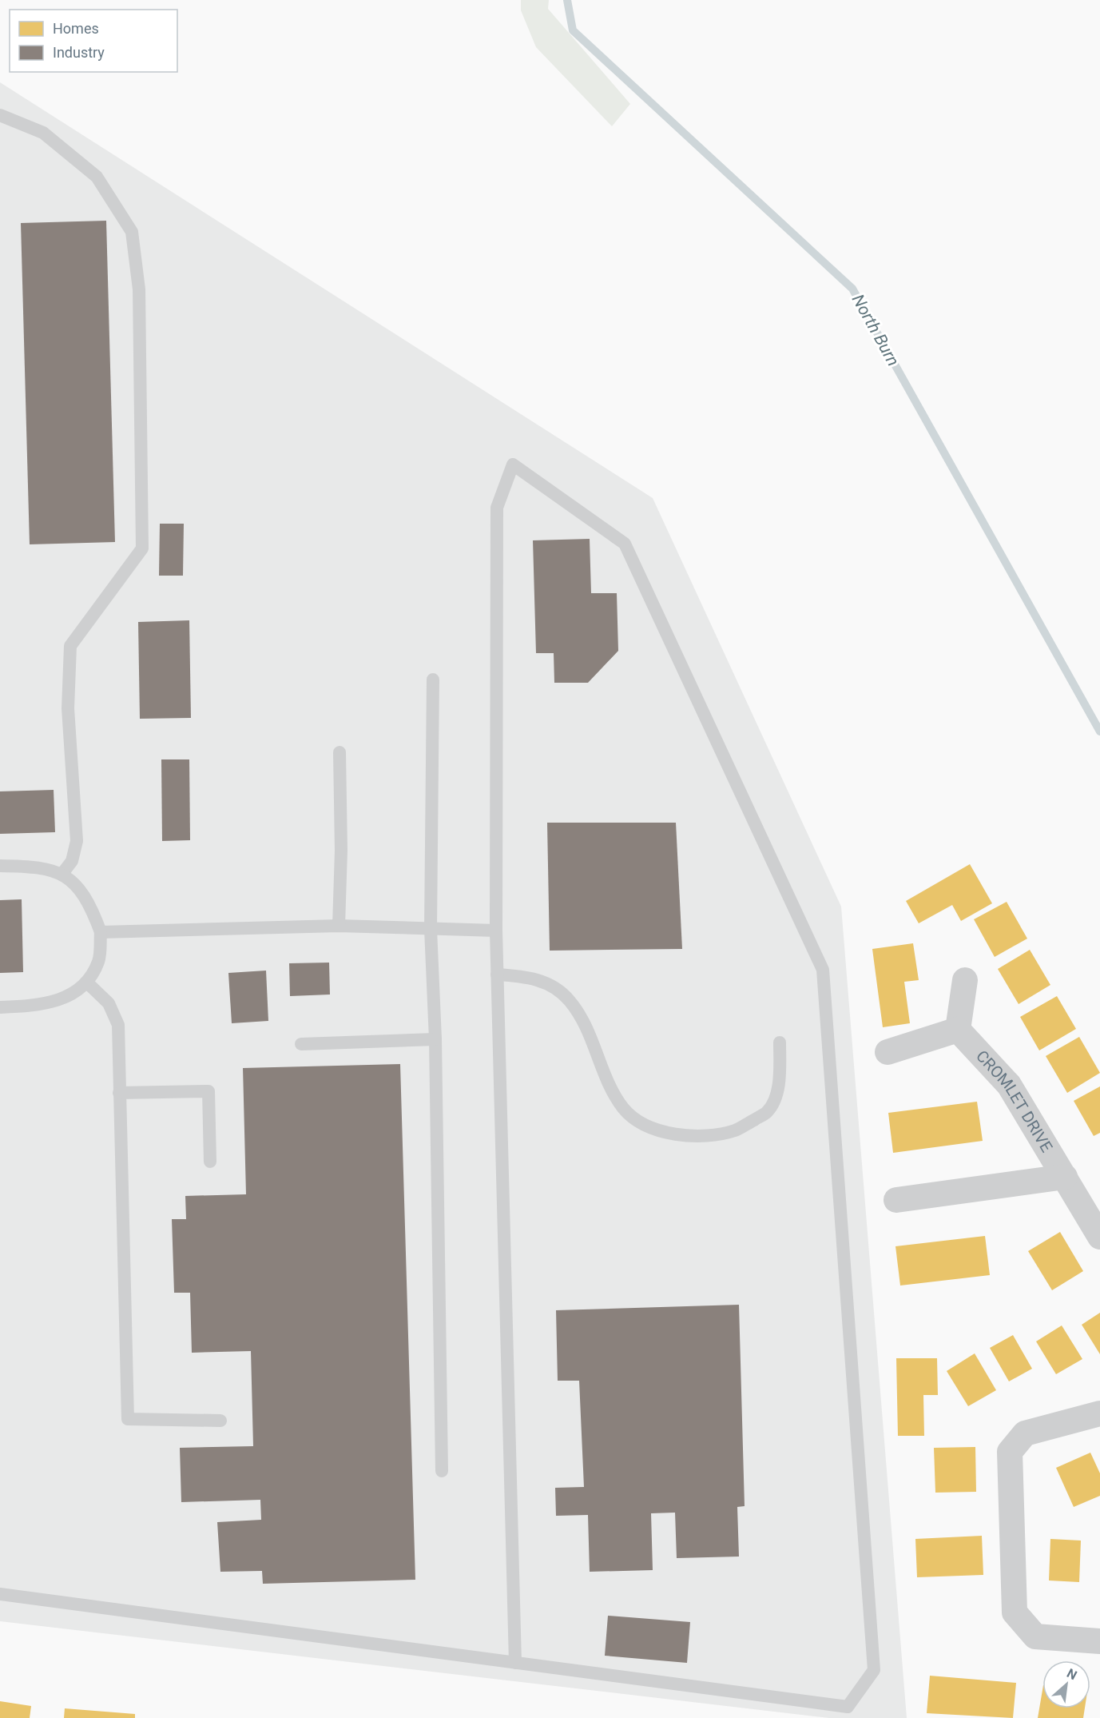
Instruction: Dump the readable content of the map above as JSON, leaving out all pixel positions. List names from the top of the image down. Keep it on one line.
{"streets":{"street":["CROMLET DRIVE"]},"water":["North Burn"],"legend":["Homes","Industry"],"north":"top right"}
